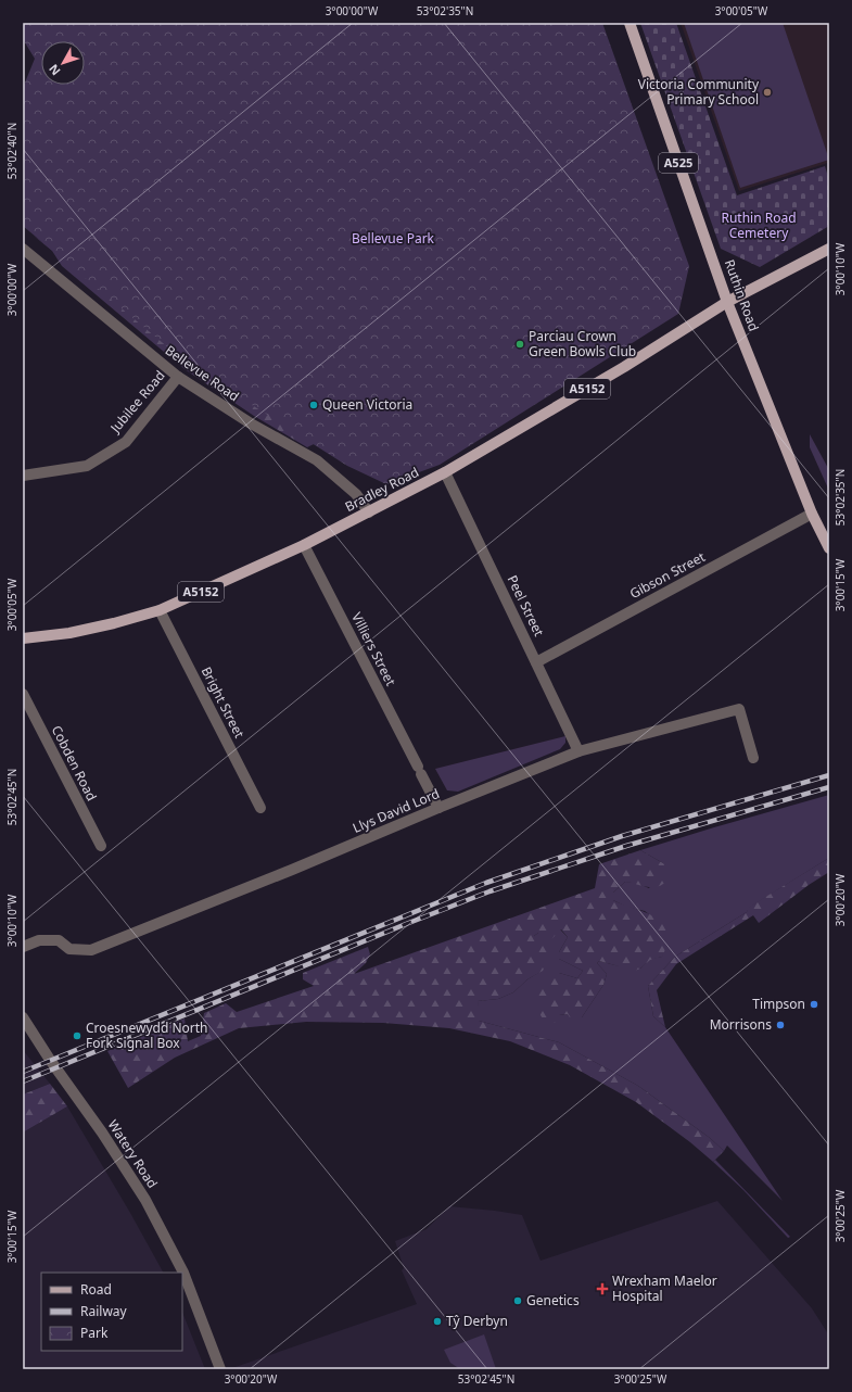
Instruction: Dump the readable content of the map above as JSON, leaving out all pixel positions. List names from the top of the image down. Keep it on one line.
{"streets":{"main road":["A525","Ruthin Road","A5152","Bradley Road"],"street":["Bellevue Road","Jubilee Road","Gibson Street","Peel Street","Villiers Street","Bright Street","Cobden Road","Llys David Lord","Watery Road"]},"crossings":[["Ruthin Road","A5152"],["Ruthin Road","Bradley Road"],["Ruthin Road","Gibson Street"],["Bellevue Road","Jubilee Road"],["Bellevue Road","Bradley Road"],["A5152","Bradley Road"],["Bradley Road","Peel Street"],["Bradley Road","Villiers Street"],["Bradley Road","Bright Street"],["Gibson Street","Peel Street"],["Peel Street","Llys David Lord"],["Villiers Street","Llys David Lord"]],"parks":["Ruthin Road Cemetery","Bellevue Park"],"places":{"other":["Victoria Community Primary School","Parciau Crown Green Bowls Club","Queen Victoria","Timpson","Morrisons","Croesnewydd North Fork Signal Box","Genetics","Tŷ Derbyn"],"health":["Wrexham Maelor Hospital"]},"legend":["Road","Railway","Park"],"north":"bottom left","coordinates":["3°00'00\"W","53°02'35\"N","3°00'05\"W","53°02'40\"N","3°00'10\"W","3°00'15\"W","53°02'45\"N","3°00'20\"W","3°00'25\"W"]}
